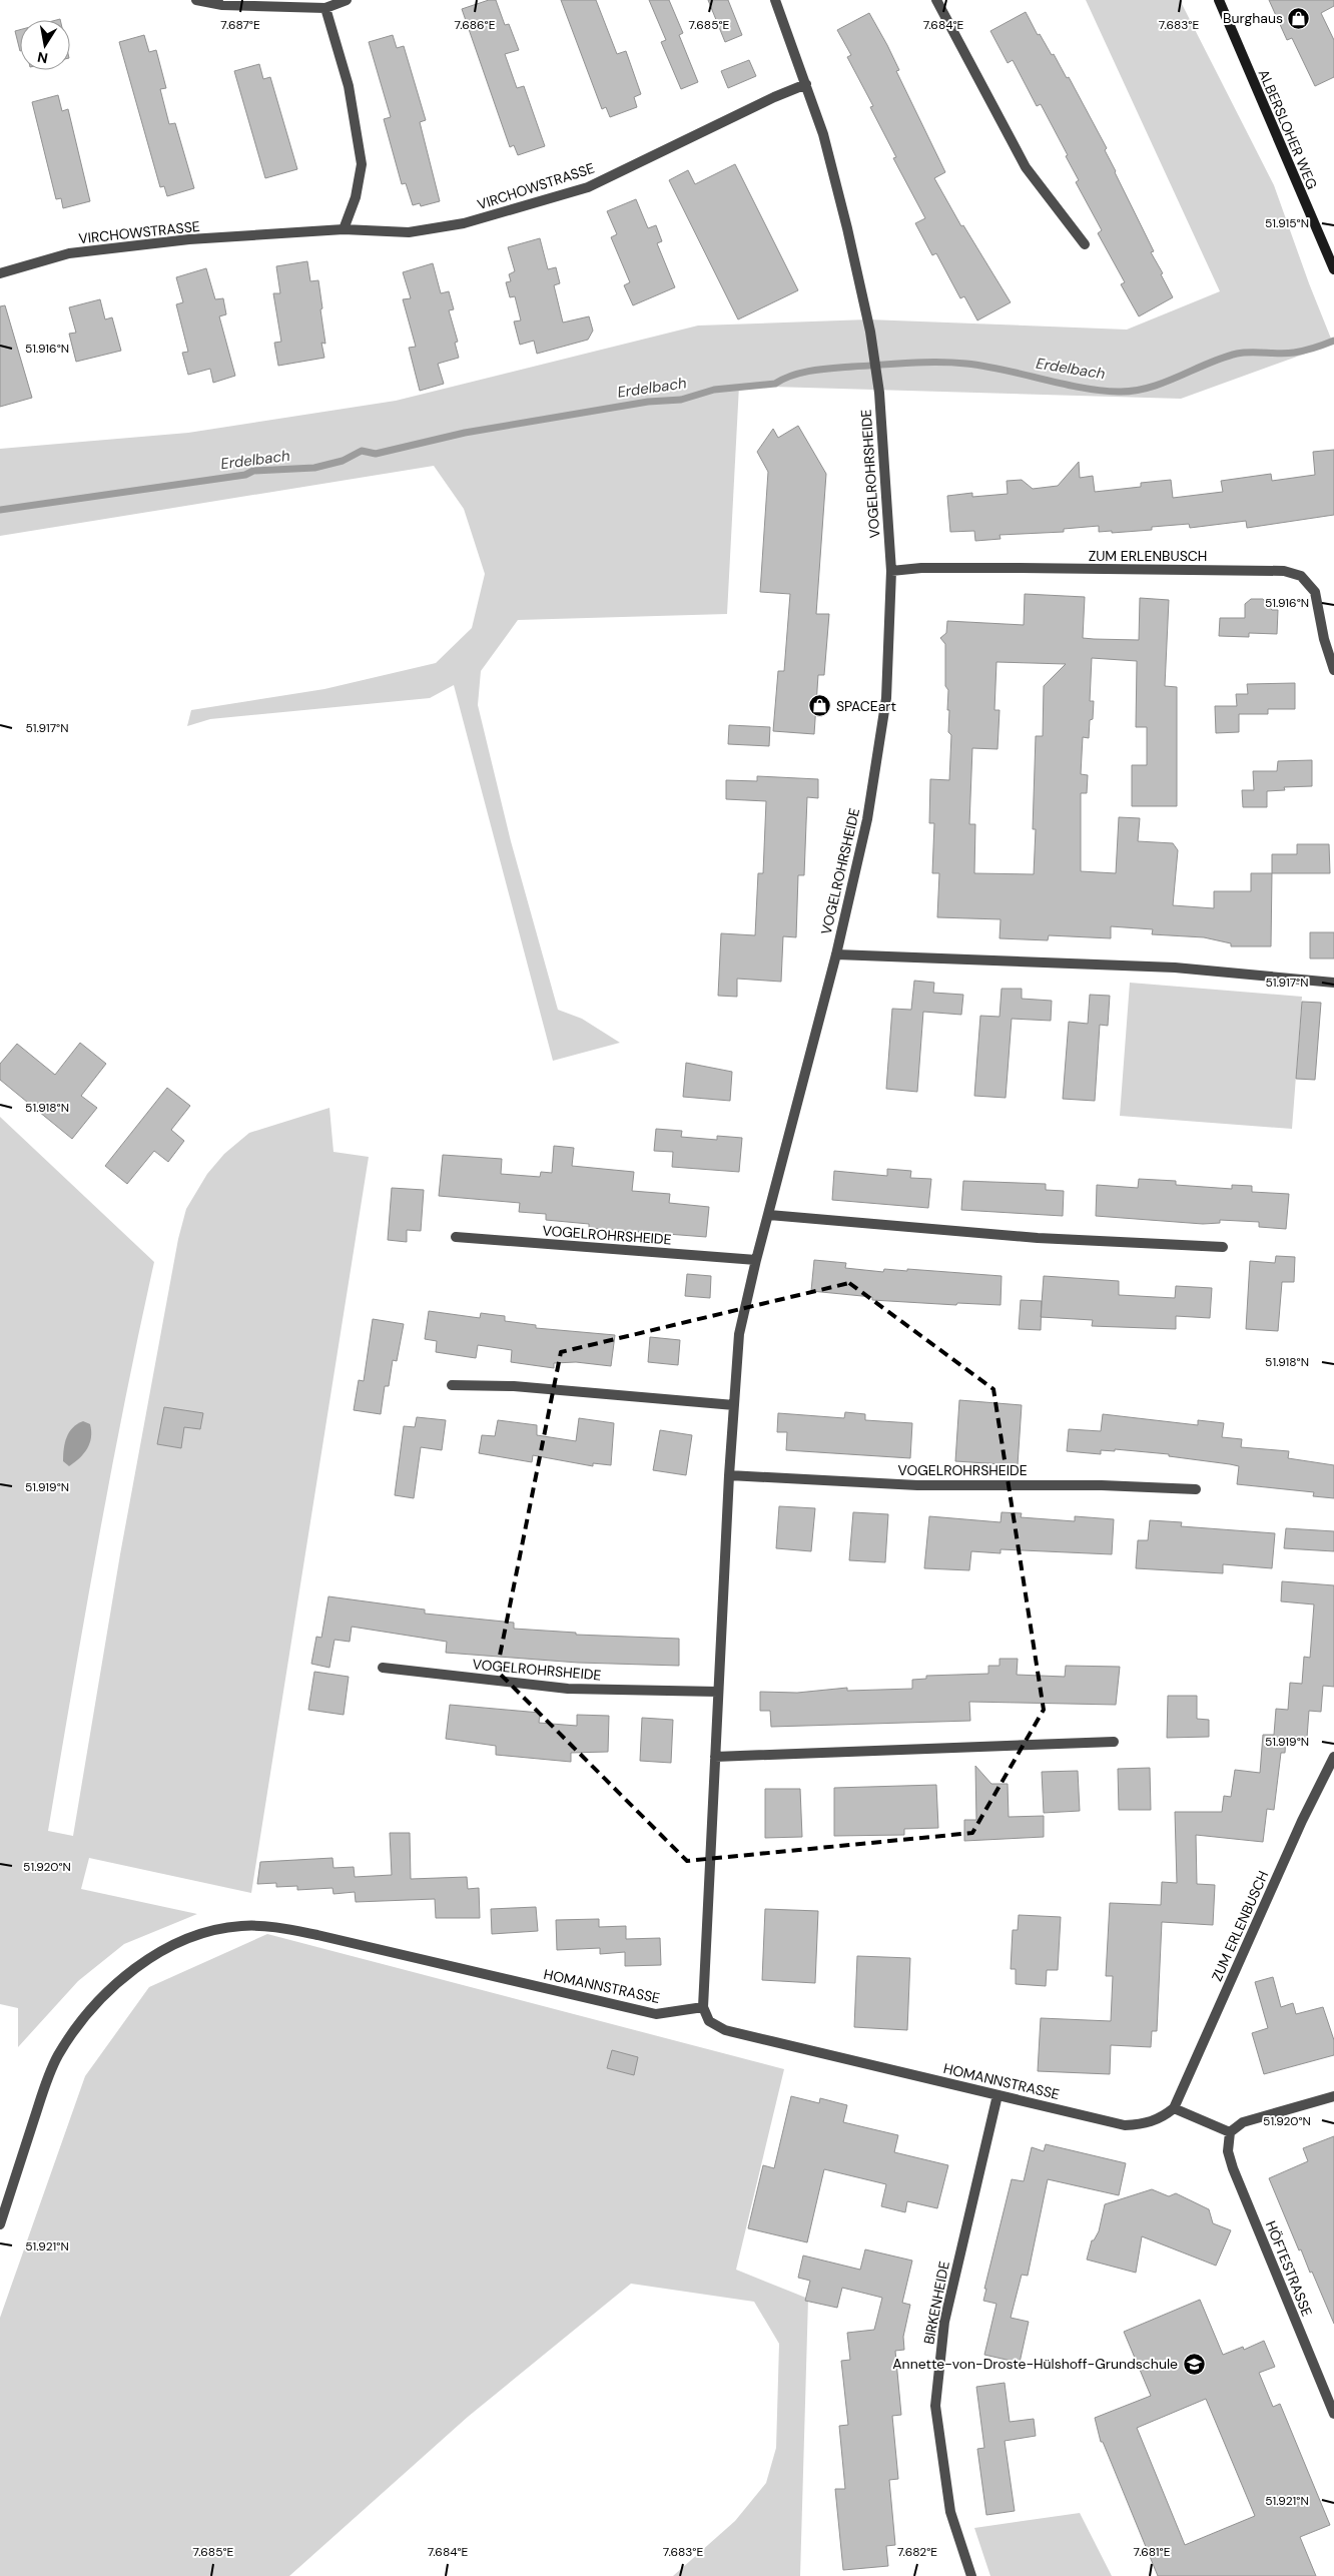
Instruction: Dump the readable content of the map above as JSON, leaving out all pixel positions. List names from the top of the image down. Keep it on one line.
{"streets":{"main road":["ALBERSLOHER WEG"],"street":["VIRCHOWSTRASSE","VOGELROHRSHEIDE","ZUM ERLENBUSCH","HOMANNSTRASSE","HÖFTESTRASSE","BIRKENHEIDE"]},"crossings":[["VIRCHOWSTRASSE","VOGELROHRSHEIDE"],["VOGELROHRSHEIDE","ZUM ERLENBUSCH"],["VOGELROHRSHEIDE","HOMANNSTRASSE"],["ZUM ERLENBUSCH","HOMANNSTRASSE"],["HOMANNSTRASSE","BIRKENHEIDE"]],"water":["Erdelbach"],"places":{"shop":["Burghaus","SPACEart"],"school or university":["Annette-von-Droste-Hülshoff-Grundschule"]},"north":"bottom","coordinates":["7.687°E","7.686°E","7.685°E","7.684°E","7.683°E","51.915°N","51.916°N","51.917°N","51.918°N","51.919°N","51.920°N","51.921°N","7.682°E","7.681°E"]}
